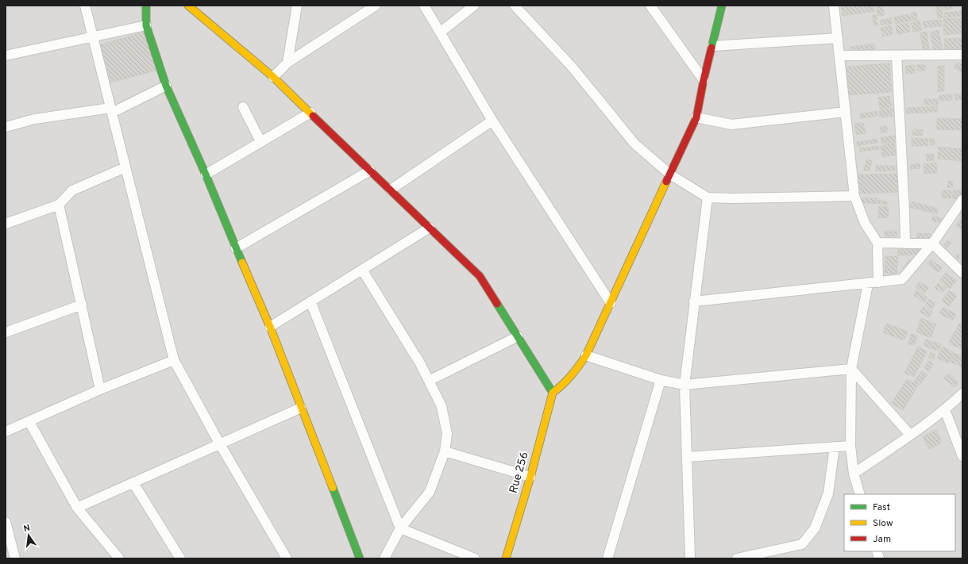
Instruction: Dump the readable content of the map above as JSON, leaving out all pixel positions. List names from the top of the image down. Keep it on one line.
{"streets":{"street":["Rue 256"]},"legend":["Fast","Slow","Jam"],"north":"top"}
